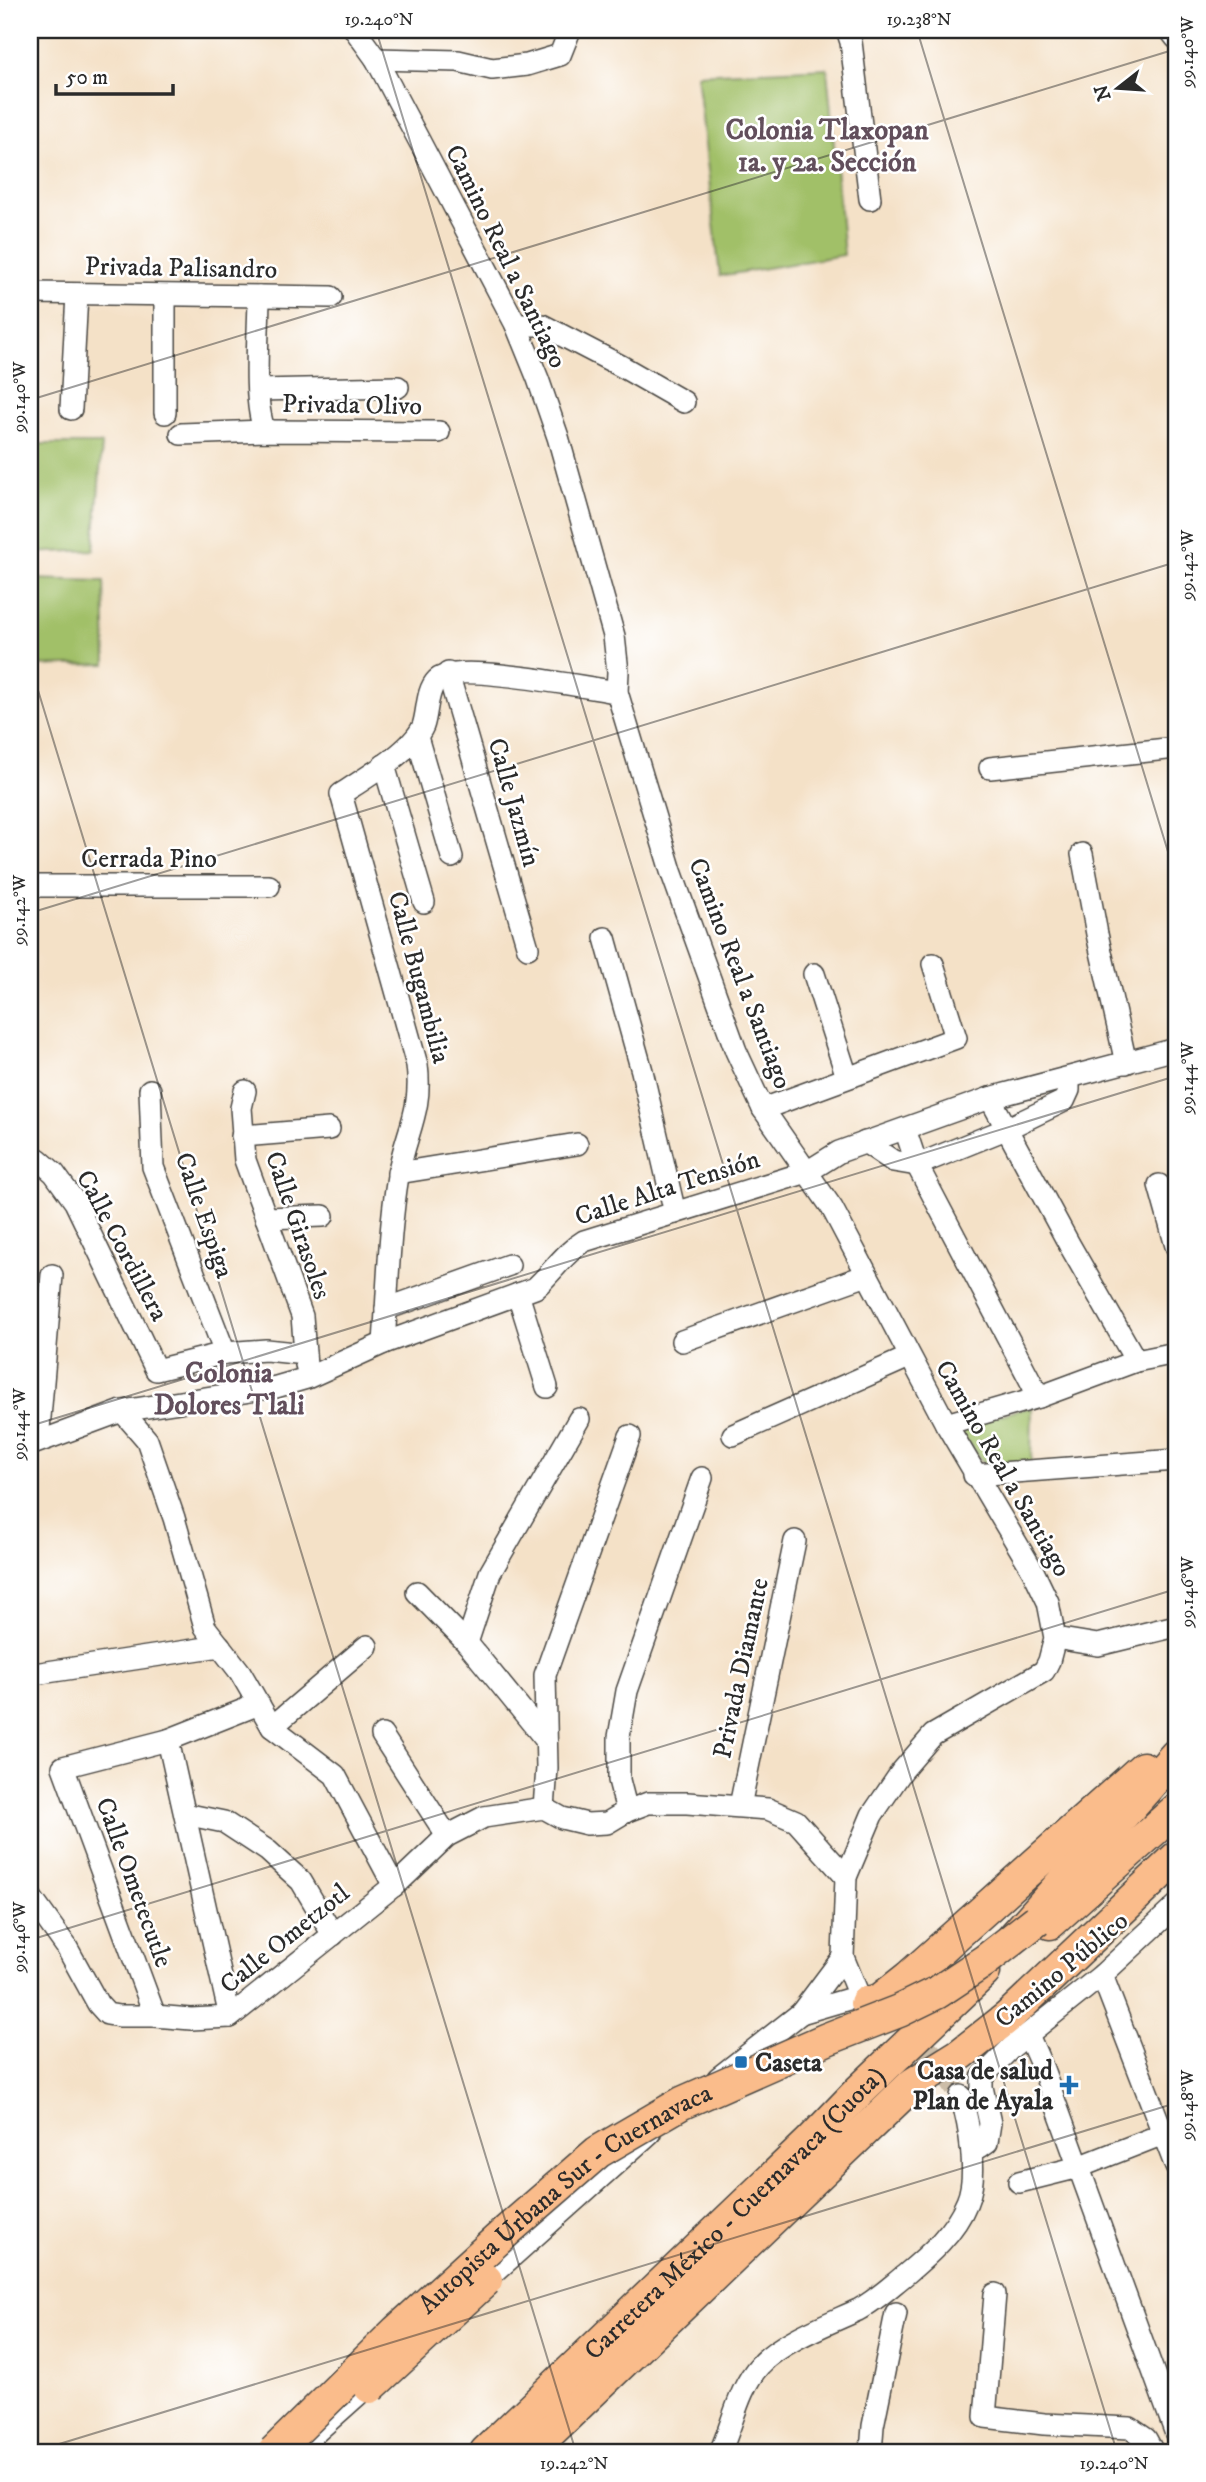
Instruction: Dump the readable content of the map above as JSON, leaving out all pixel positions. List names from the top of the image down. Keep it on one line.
{"streets":{"highway":["Autopista Urbana Sur - Cuernavaca","Carretera México - Cuernavaca (Cuota)"],"street":["Camino Real a Santiago","Privada Palisandro","Privada Olivo","Calle Jazmín","Cerrada Pino","Calle Bugambilia","Calle Alta Tensión","Calle Espiga","Calle Girasoles","Calle Cordillera","Privada Diamante","Calle Ometecutle","Calle Ometzotl","Camino Público"]},"crossings":[["Camino Real a Santiago","Calle Alta Tensión"],["Privada Palisandro","Privada Olivo"],["Calle Bugambilia","Calle Alta Tensión"],["Calle Alta Tensión","Calle Girasoles"],["Calle Espiga","Calle Cordillera"],["Calle Ometecutle","Calle Ometzotl"]],"districts":["Colonia Tlaxopan 1a. y 2a. Sección","Colonia Dolores Tlali"],"places":{"transit":["Caseta"],"health":["Casa de salud Plan de Ayala"]},"scale_bar":"50 m","north":"left","coordinates":["19.240°N","19.238°N","99.140°W","99.142°W","99.144°W","99.146°W","99.148°W","19.242°N"]}
